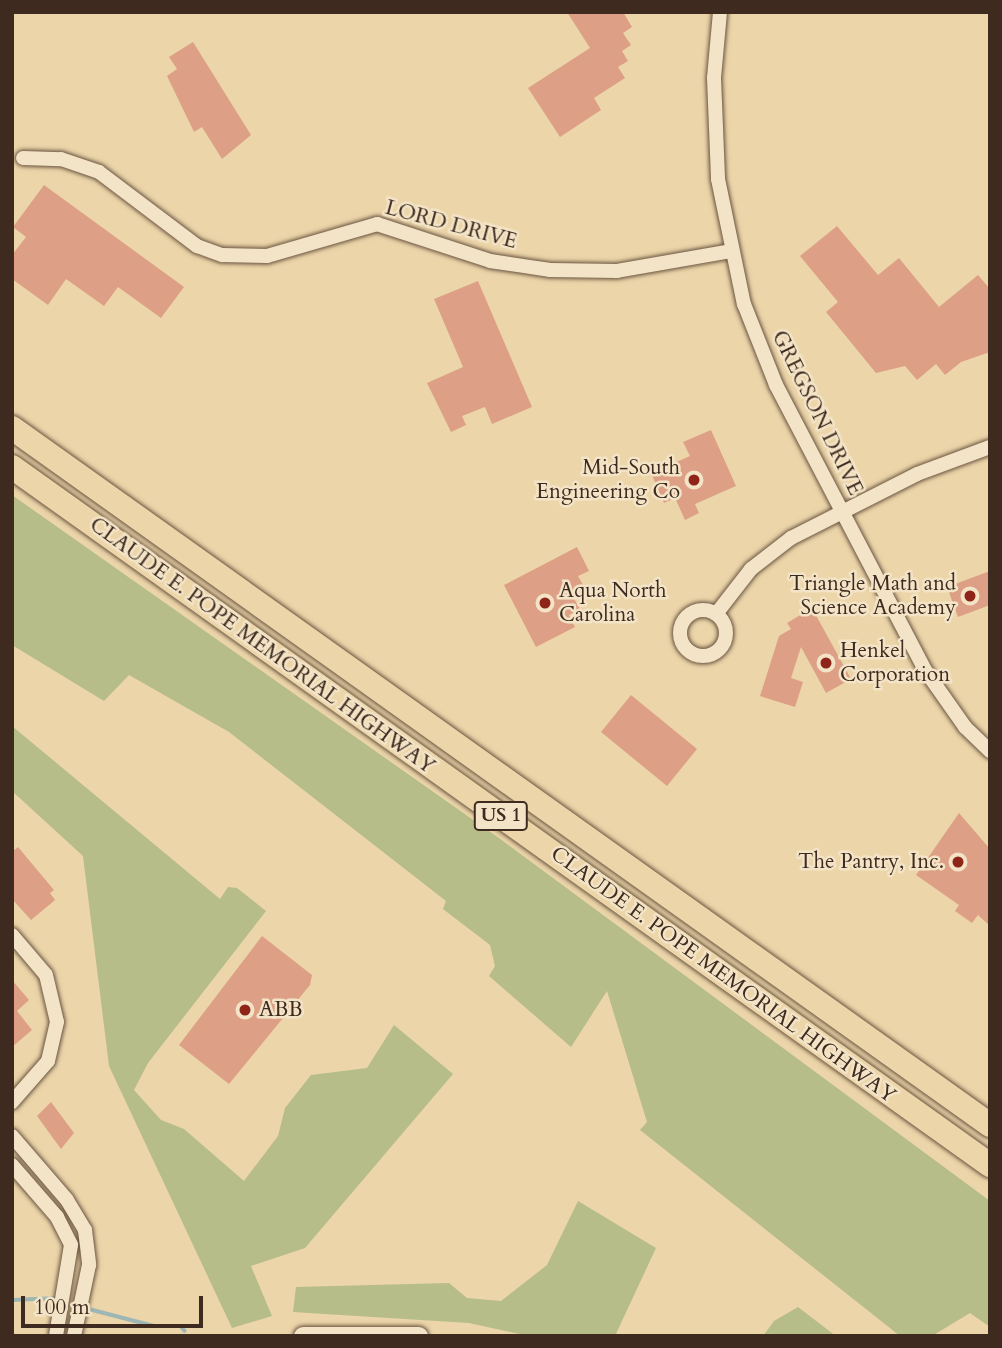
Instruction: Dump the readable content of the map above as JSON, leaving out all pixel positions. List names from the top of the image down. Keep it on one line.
{"streets":{"highway":["CLAUDE E. POPE MEMORIAL HIGHWAY","US 1"],"street":["LORD DRIVE","GREGSON DRIVE"]},"crossings":[["LORD DRIVE","GREGSON DRIVE"]],"places":["Mid-South Engineering Co","Triangle Math and Science Academy","Aqua North Carolina","Henkel Corporation","The Pantry, Inc.","ABB"],"scale_bar":"100 m"}
